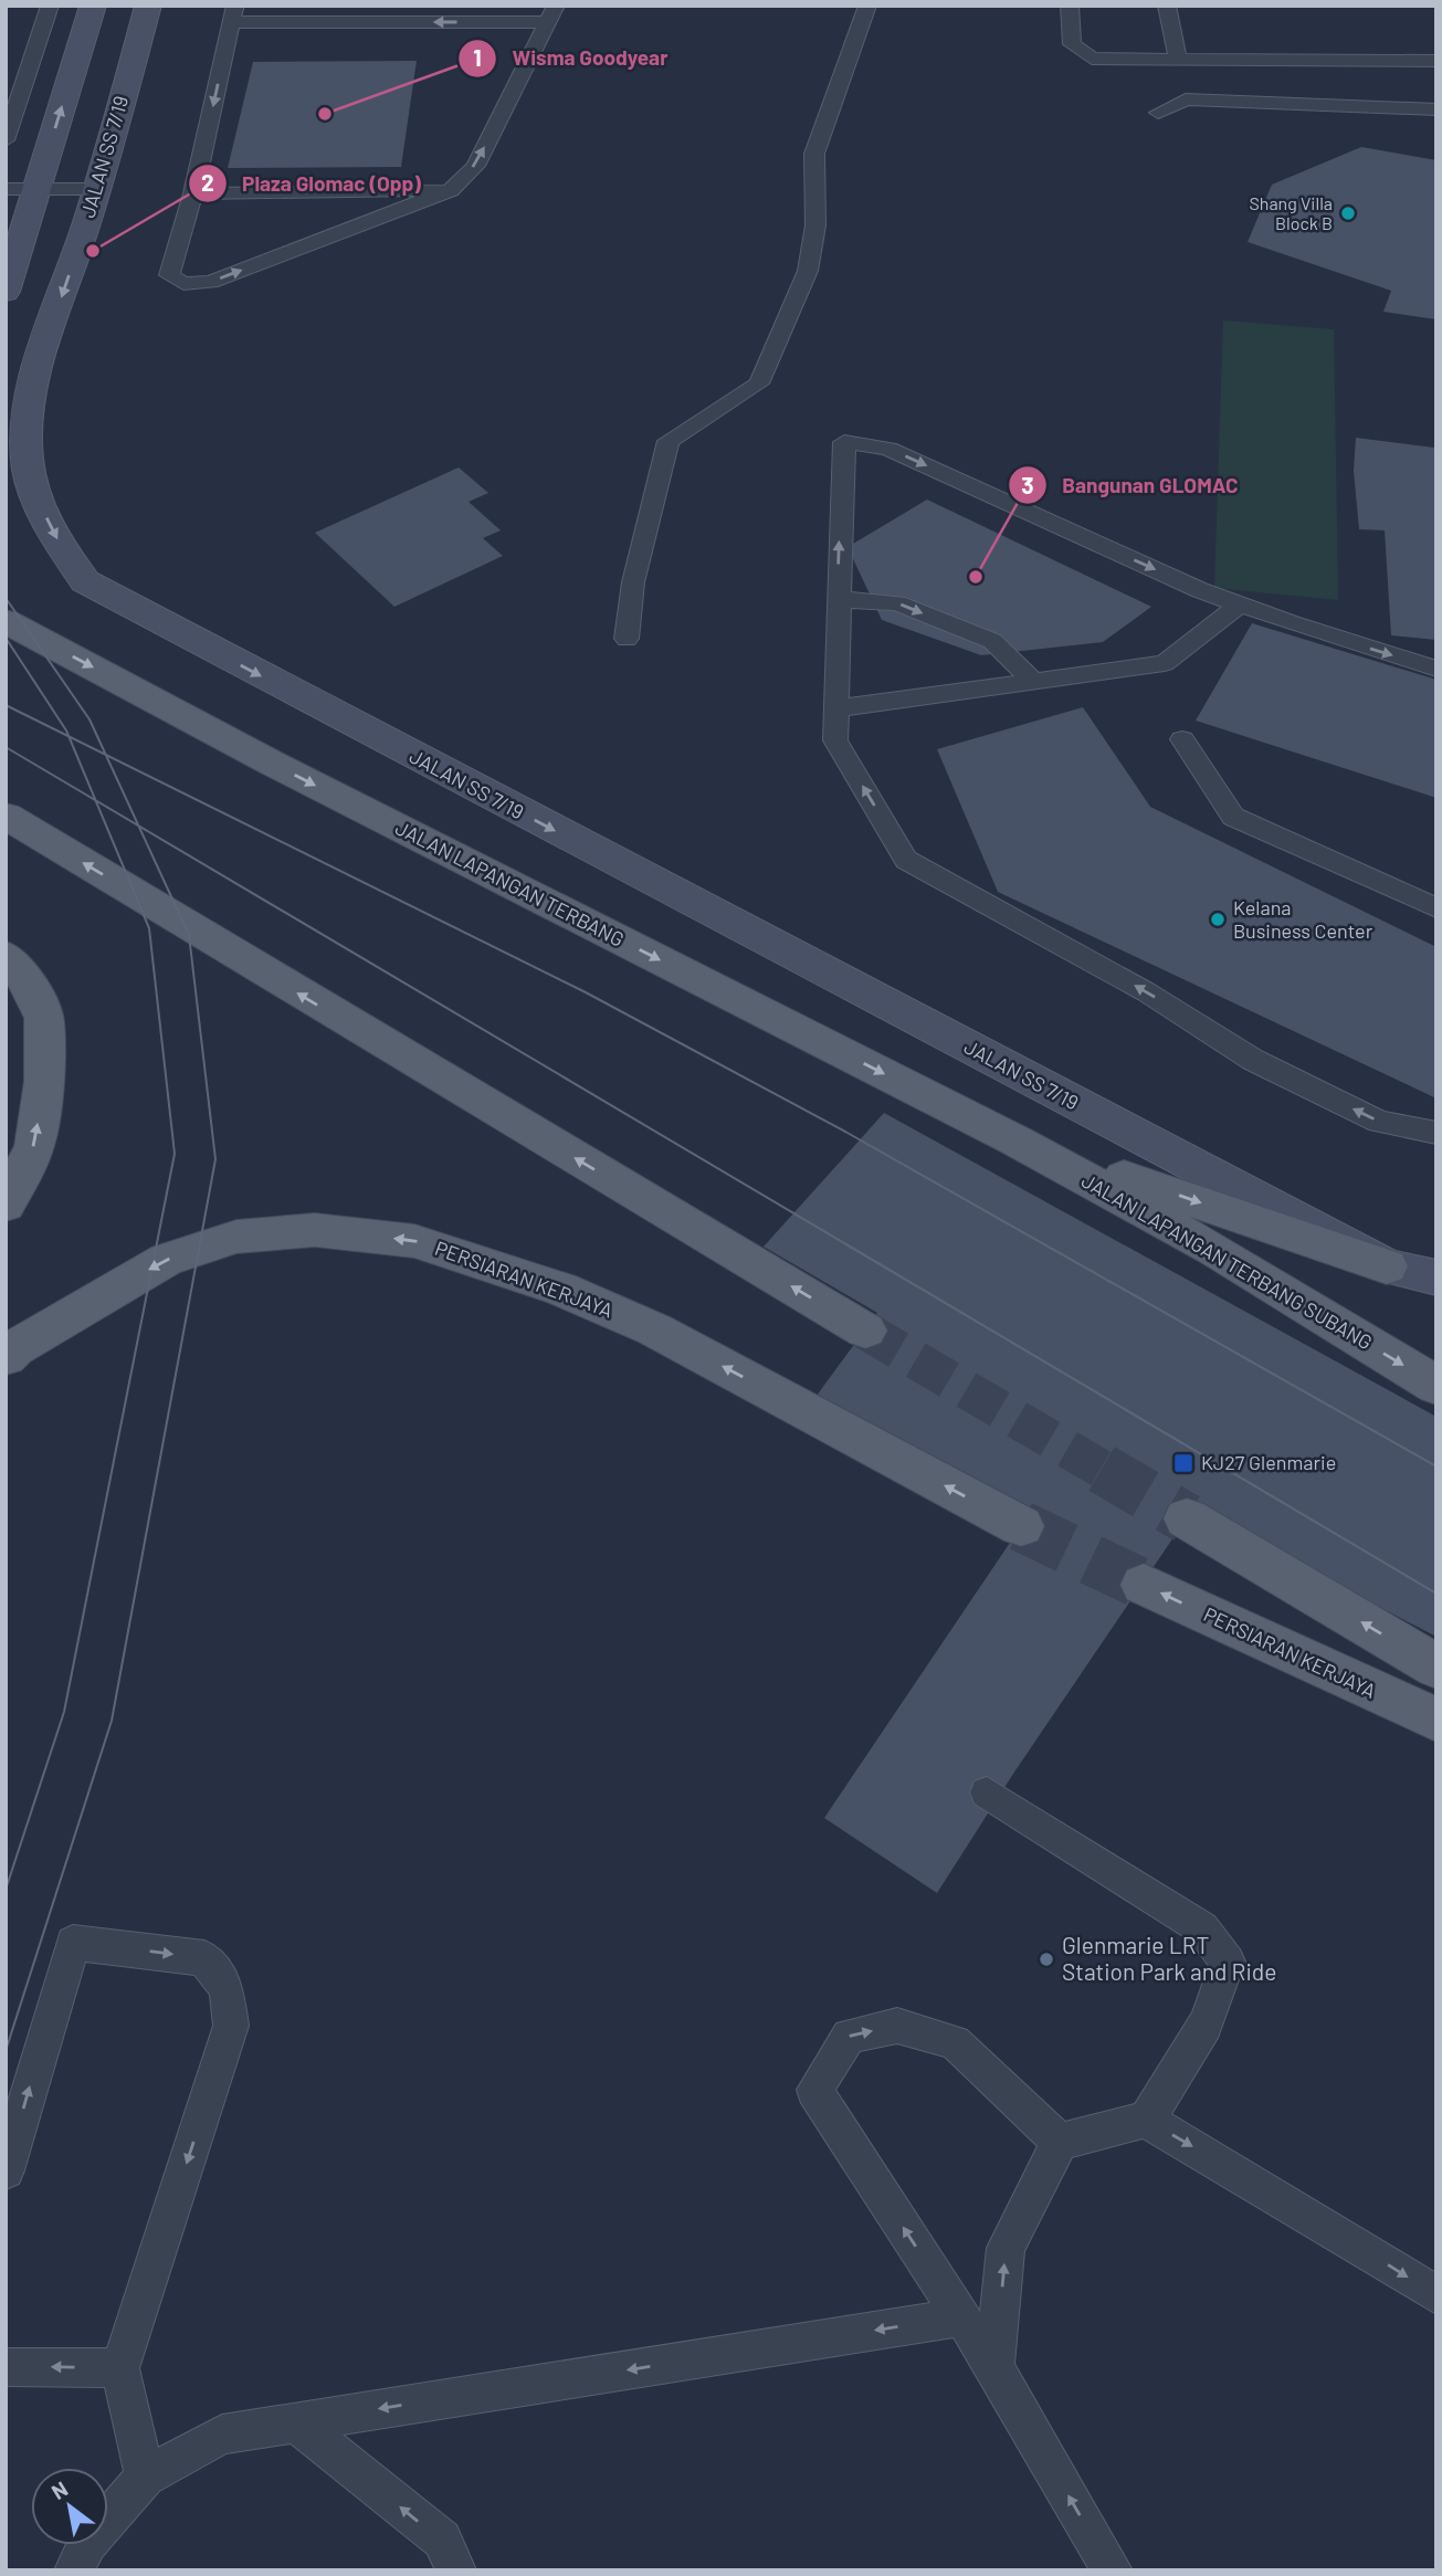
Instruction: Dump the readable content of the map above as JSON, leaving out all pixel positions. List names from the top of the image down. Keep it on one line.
{"streets":{"main road":["JALAN LAPANGAN TERBANG","JALAN LAPANGAN TERBANG SUBANG","PERSIARAN KERJAYA"],"street":["JALAN SS 7/19"]},"crossings":[["JALAN LAPANGAN TERBANG","JALAN LAPANGAN TERBANG SUBANG"]],"one_way":["JALAN SS 7/19"],"places":{"other":["Wisma Goodyear","Shang Villa Block B","Plaza Glomac (Opp)","Bangunan GLOMAC","Kelana Business Center","Glenmarie LRT Station Park and Ride"],"transit":["KJ27 Glenmarie"]},"north":"top left"}
